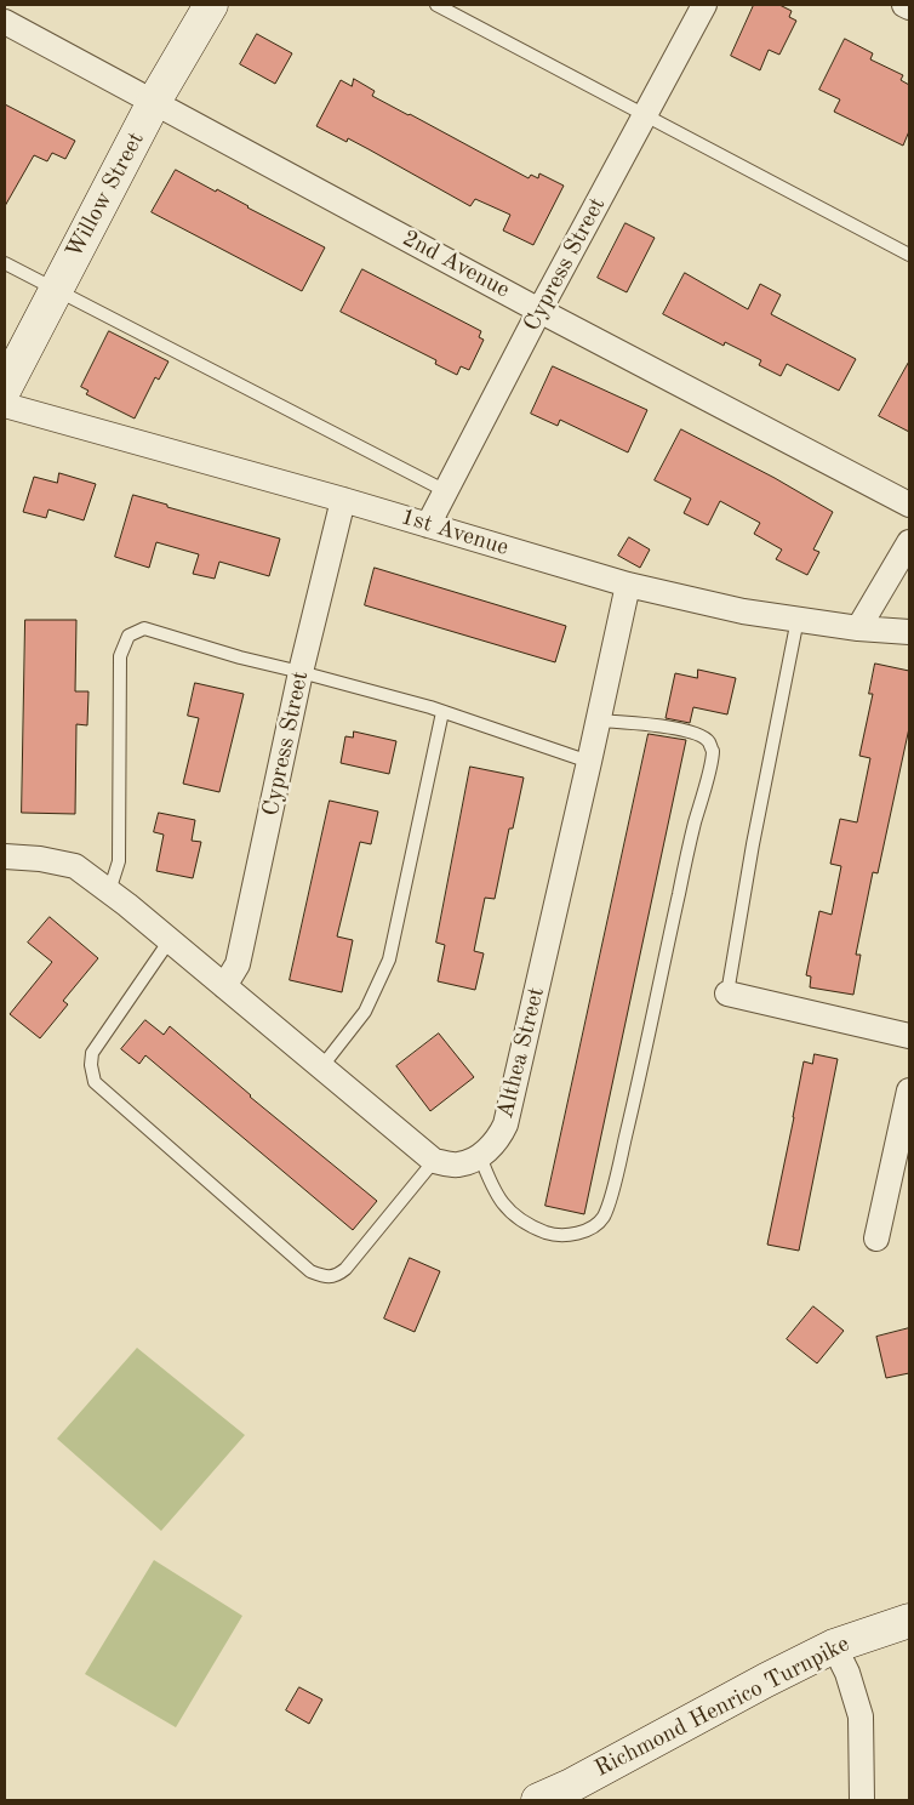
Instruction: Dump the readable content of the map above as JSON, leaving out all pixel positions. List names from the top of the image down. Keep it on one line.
{"streets":{"street":["Willow Street","2nd Avenue","Cypress Street","1st Avenue","Althea Street","Richmond Henrico Turnpike"]},"crossings":[["Willow Street","2nd Avenue"],["2nd Avenue","Cypress Street"],["Cypress Street","1st Avenue"],["1st Avenue","Althea Street"]]}
